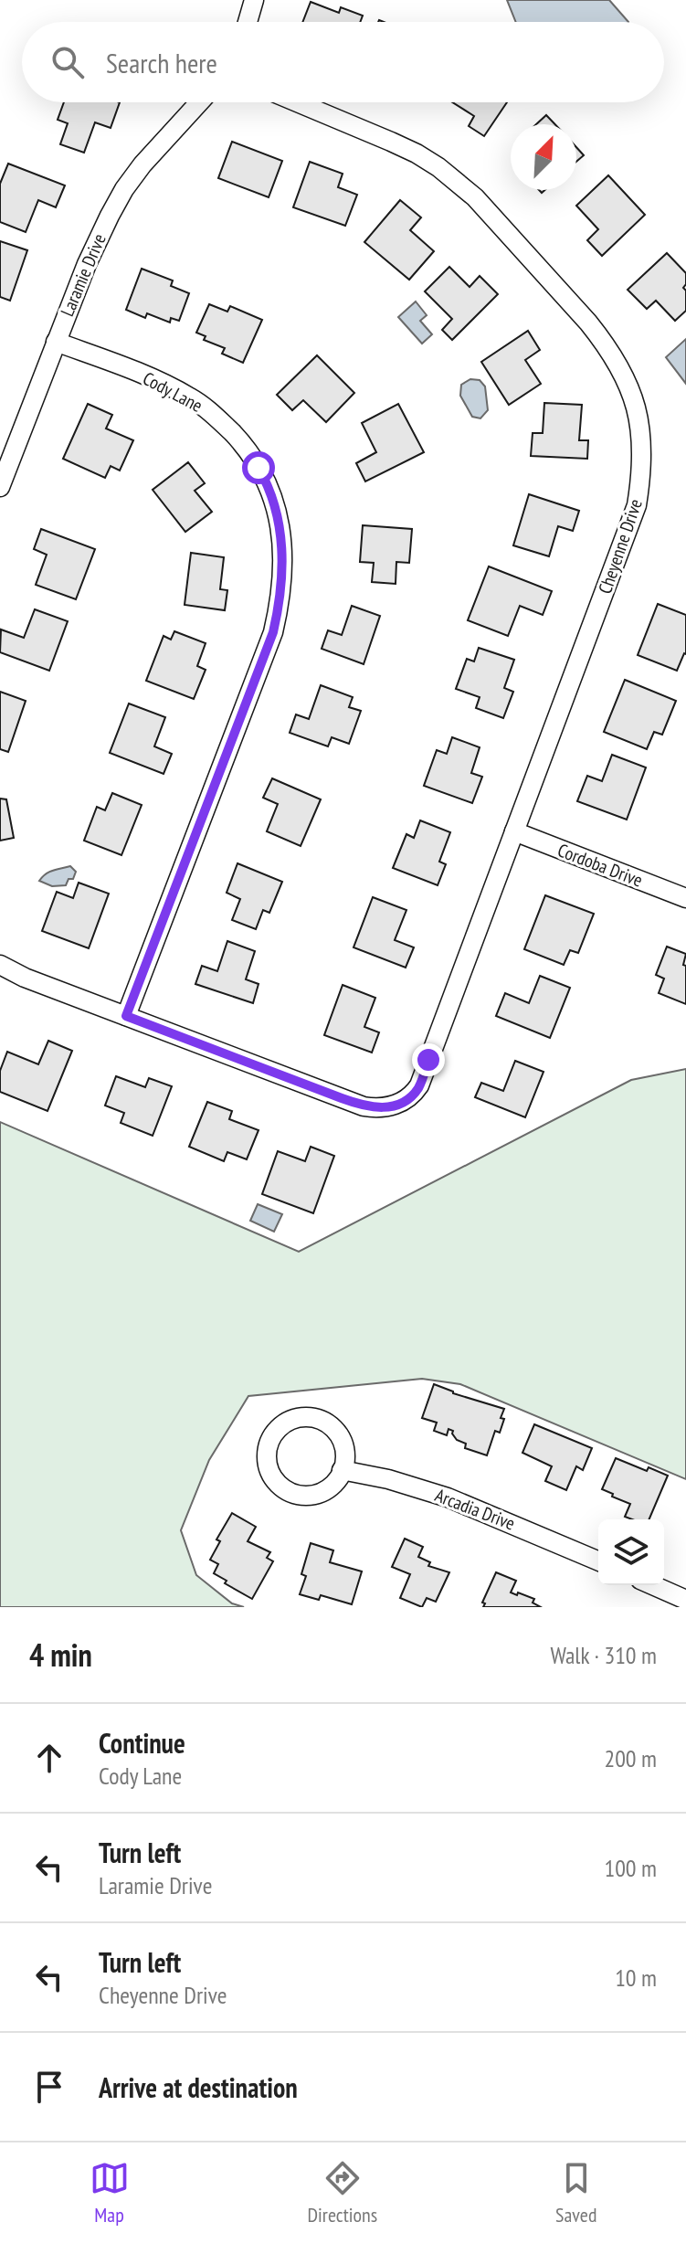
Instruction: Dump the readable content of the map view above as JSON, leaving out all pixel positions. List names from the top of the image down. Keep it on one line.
{"streets":{"street":["Laramie Drive","Cody Lane","Cheyenne Drive","Cordoba Drive","Arcadia Drive"]},"crossings":[["Laramie Drive","Cody Lane"],["Cody Lane","Cheyenne Drive"],["Cheyenne Drive","Cordoba Drive"]],"north":"top right","page":{"search":"Search here","heading":["4 min","Walk · 310 m"],"list":[["Continue","Cody Lane","200 m"],["Turn left","Laramie Drive","100 m"],["Turn left","Cheyenne Drive","10 m"],"Arrive at destination"],"nav":["Map","Directions","Saved"]}}
